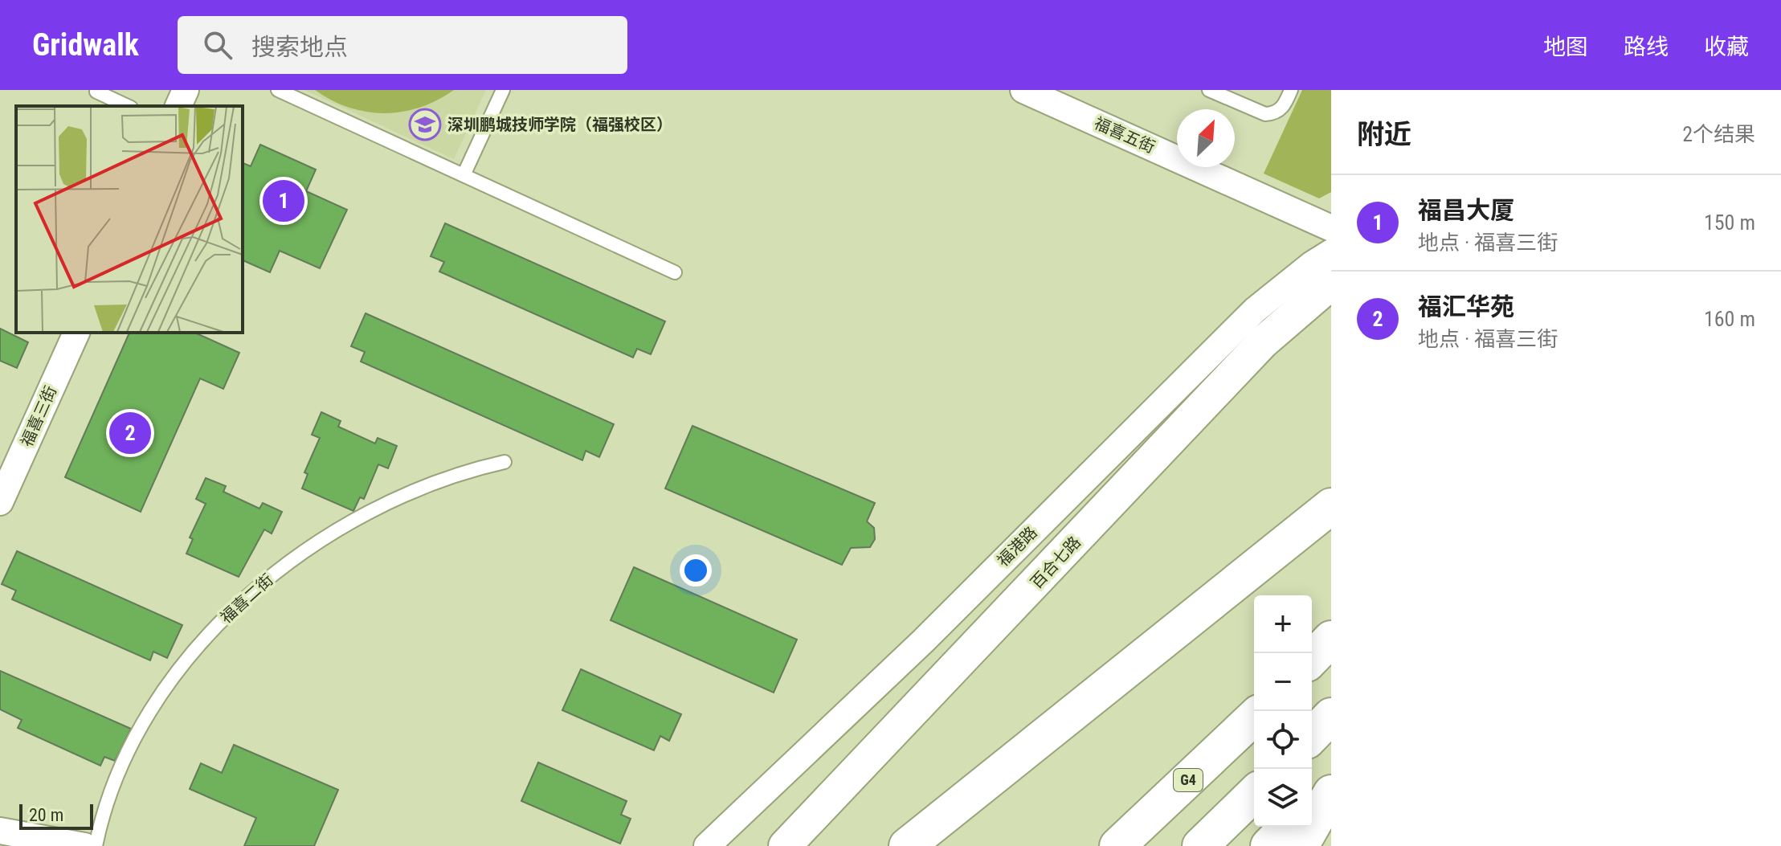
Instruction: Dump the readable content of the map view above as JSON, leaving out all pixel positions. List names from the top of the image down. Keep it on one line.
{"streets":{"main road":["G4"],"street":["福喜五街","福喜三街","福港路","百合七路"],"lane":["福喜二街"]},"places":{"school or university":["深圳鹏城技师学院（福强校区）"]},"scale_bar":"20 m","north":"top right","page":{"header":"Gridwalk","search":"搜索地点","nav":["地图","路线","收藏"],"heading":["附近","2个结果"],"list":[{"mark":"1","name":"福昌大厦","note":"地点 · 福喜三街","value":"150 m"},{"mark":"2","name":"福汇华苑","note":"地点 · 福喜三街","value":"160 m"}],"pins":["1","2"],"map_buttons":["+","−"],"scale":"20 m"}}
